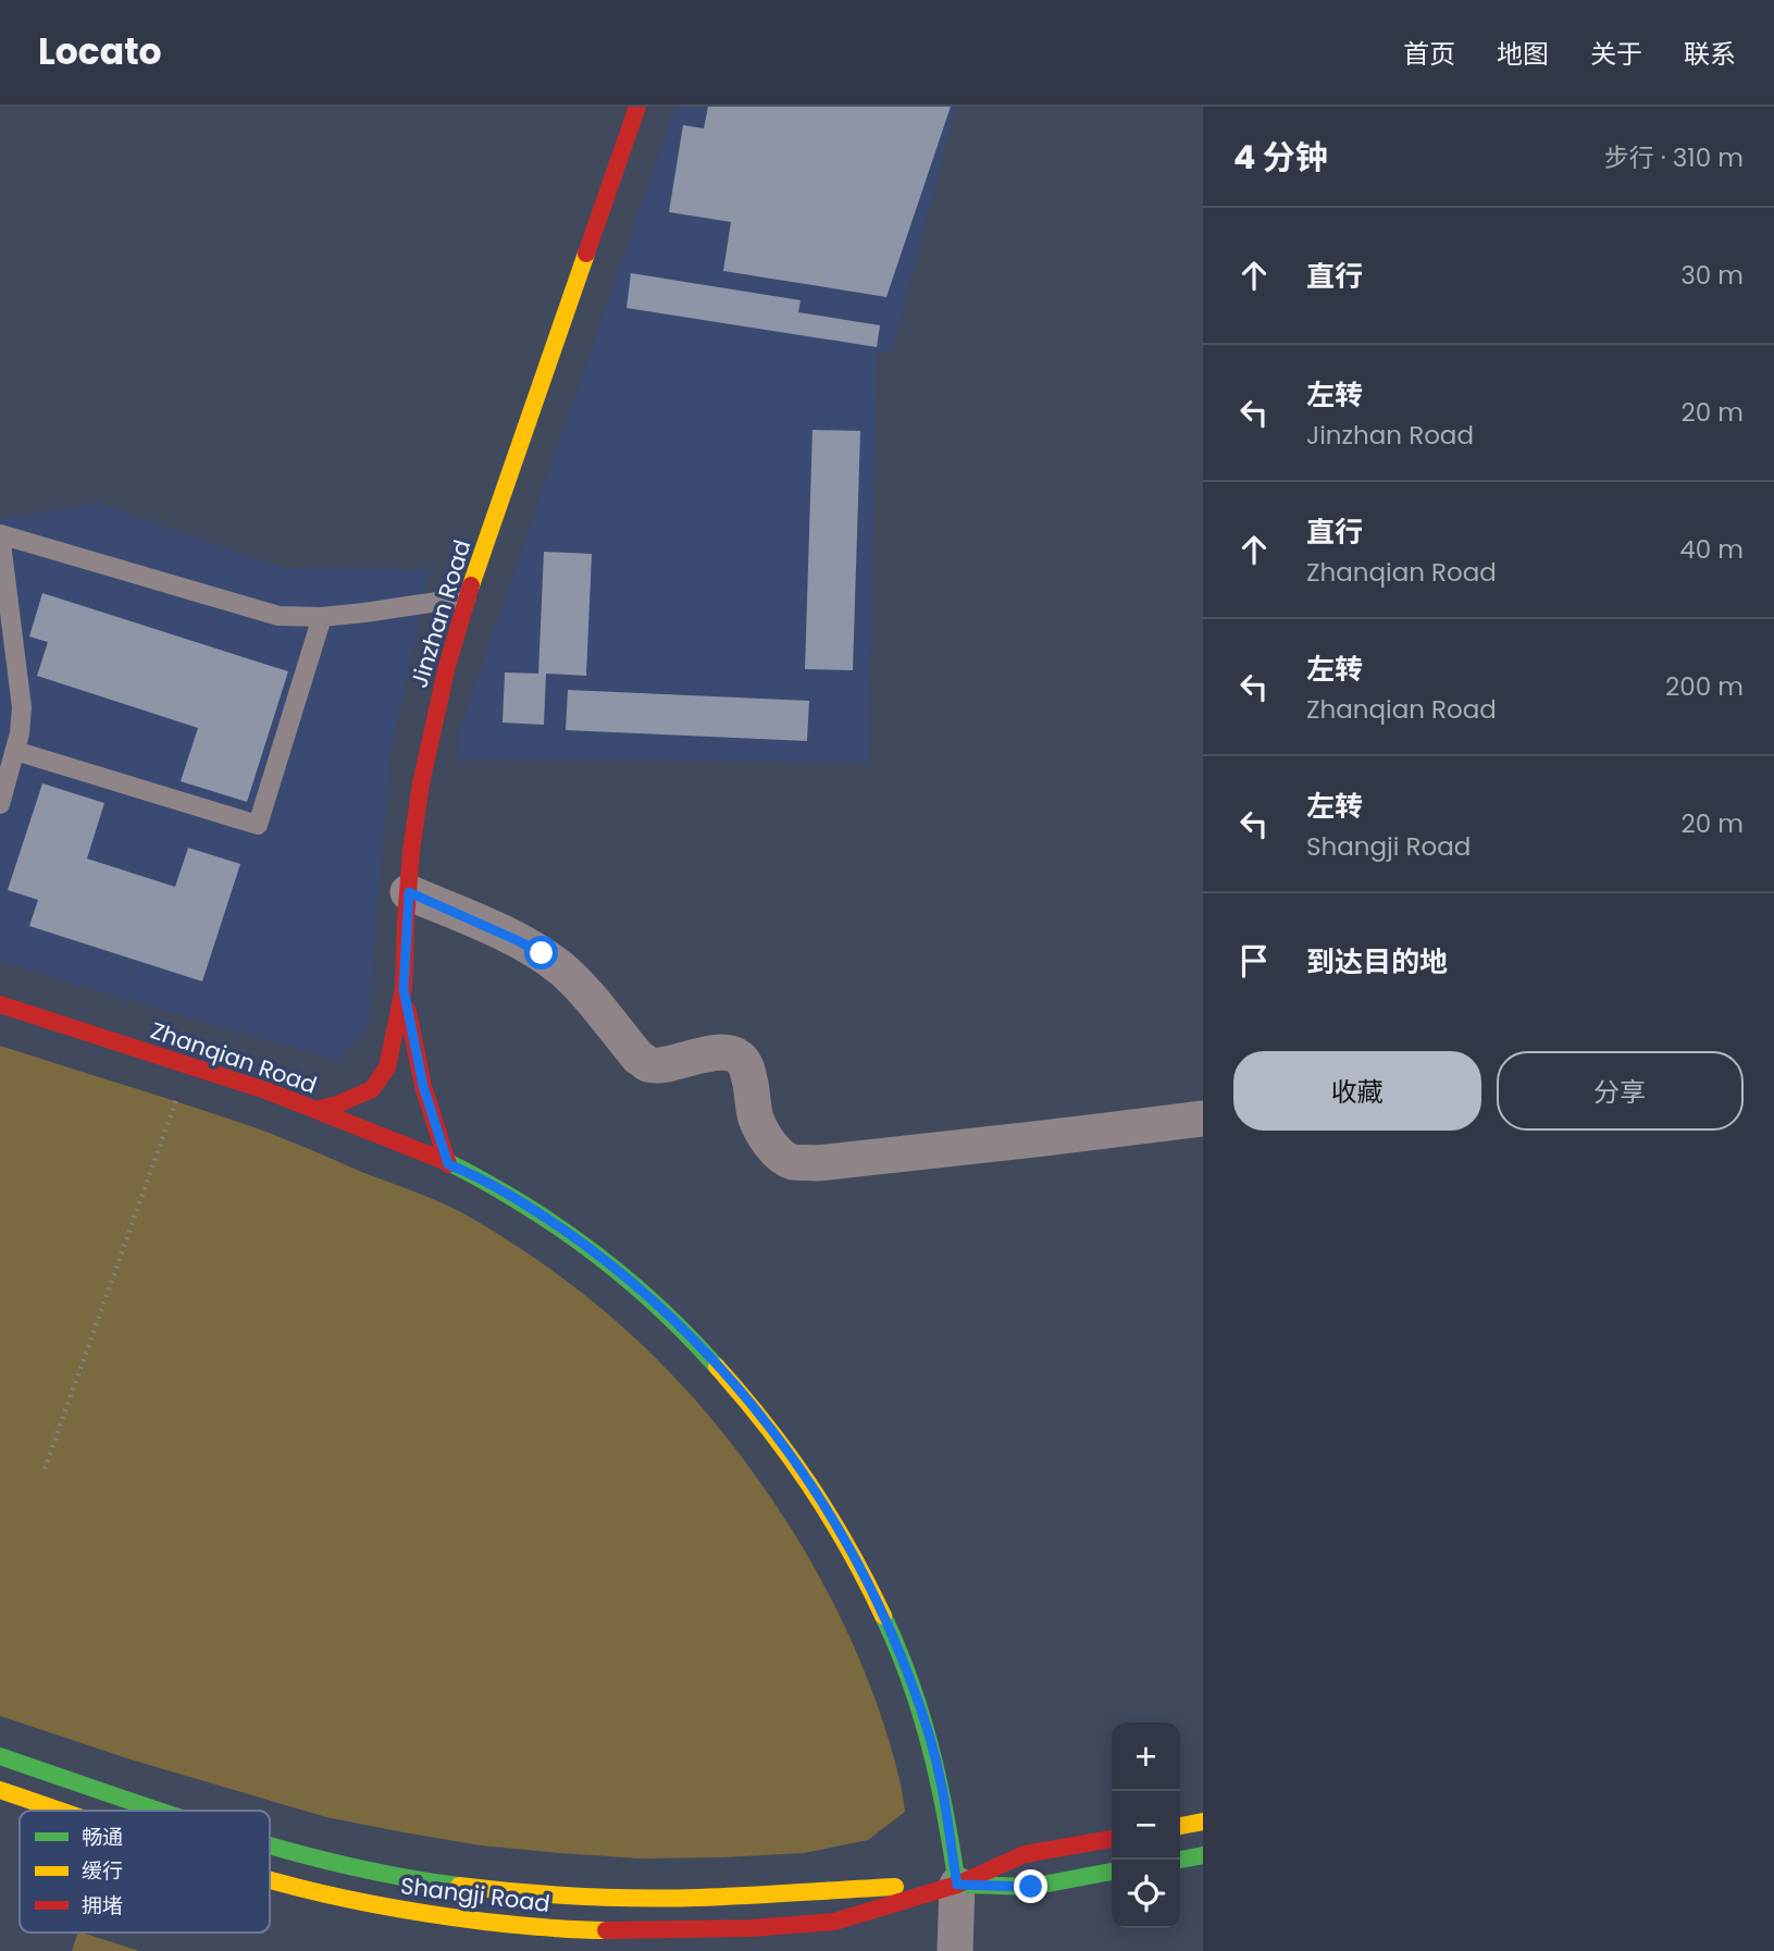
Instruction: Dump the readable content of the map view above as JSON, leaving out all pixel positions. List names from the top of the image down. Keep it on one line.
{"streets":{"street":["Jinzhan Road","Zhanqian Road","Shangji Road"]},"crossings":[["Jinzhan Road","Zhanqian Road"],["Zhanqian Road","Shangji Road"]],"legend":["畅通","缓行","拥堵"],"page":{"header":"Locato","nav":["首页","地图","关于","联系"],"heading":["4 分钟","步行 · 310 m"],"list":[["直行","30 m"],["左转","Jinzhan Road","20 m"],["直行","Zhanqian Road","40 m"],["左转","Zhanqian Road","200 m"],["左转","Shangji Road","20 m"],"到达目的地"],"buttons":["收藏","分享"],"map_buttons":["+","−"]}}
